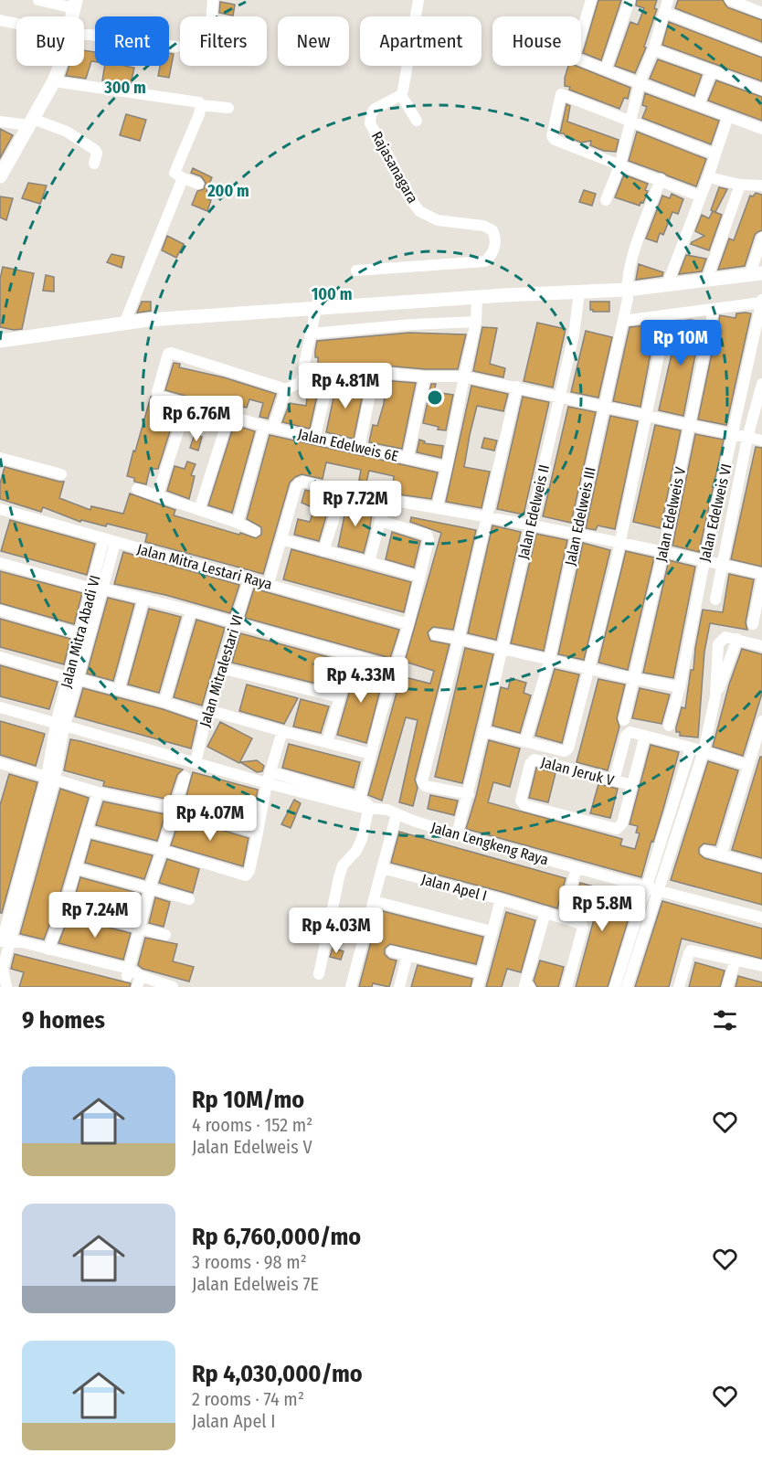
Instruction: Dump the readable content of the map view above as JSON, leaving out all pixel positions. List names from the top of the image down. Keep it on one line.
{"streets":{"street":["Rajasanagara","Jalan Edelweis 6E","Jalan Edelweis II","Jalan Edelweis VI","Jalan Edelweis V","Jalan Edelweis III","Jalan Mitra Lestari Raya","Jalan Mitra Abadi VI","Jalan Mitralestari VI","Jalan Jeruk V","Jalan Lengkeng Raya","Jalan Apel I"]},"crossings":[["Jalan Edelweis II","Jalan Lengkeng Raya"],["Jalan Mitra Lestari Raya","Jalan Mitralestari VI"]],"page":{"chip":["Buy","Rent","Filters","New","Apartment","House"],"price":["Rp 10M","Rp 4.81M","Rp 6.76M","Rp 7.72M","Rp 4.33M","Rp 4.07M","Rp 5.8M","Rp 7.24M","Rp 4.03M"],"heading":"9 homes","list":[{"name":"Rp 10M/mo","note":"4 rooms · 152 m² · Jalan Edelweis V"},{"name":"Rp 6,760,000/mo","note":"3 rooms · 98 m² · Jalan Edelweis 7E"},{"name":"Rp 4,030,000/mo","note":"2 rooms · 74 m² · Jalan Apel I"}]},"rings":["300 m","200 m","100 m"]}
